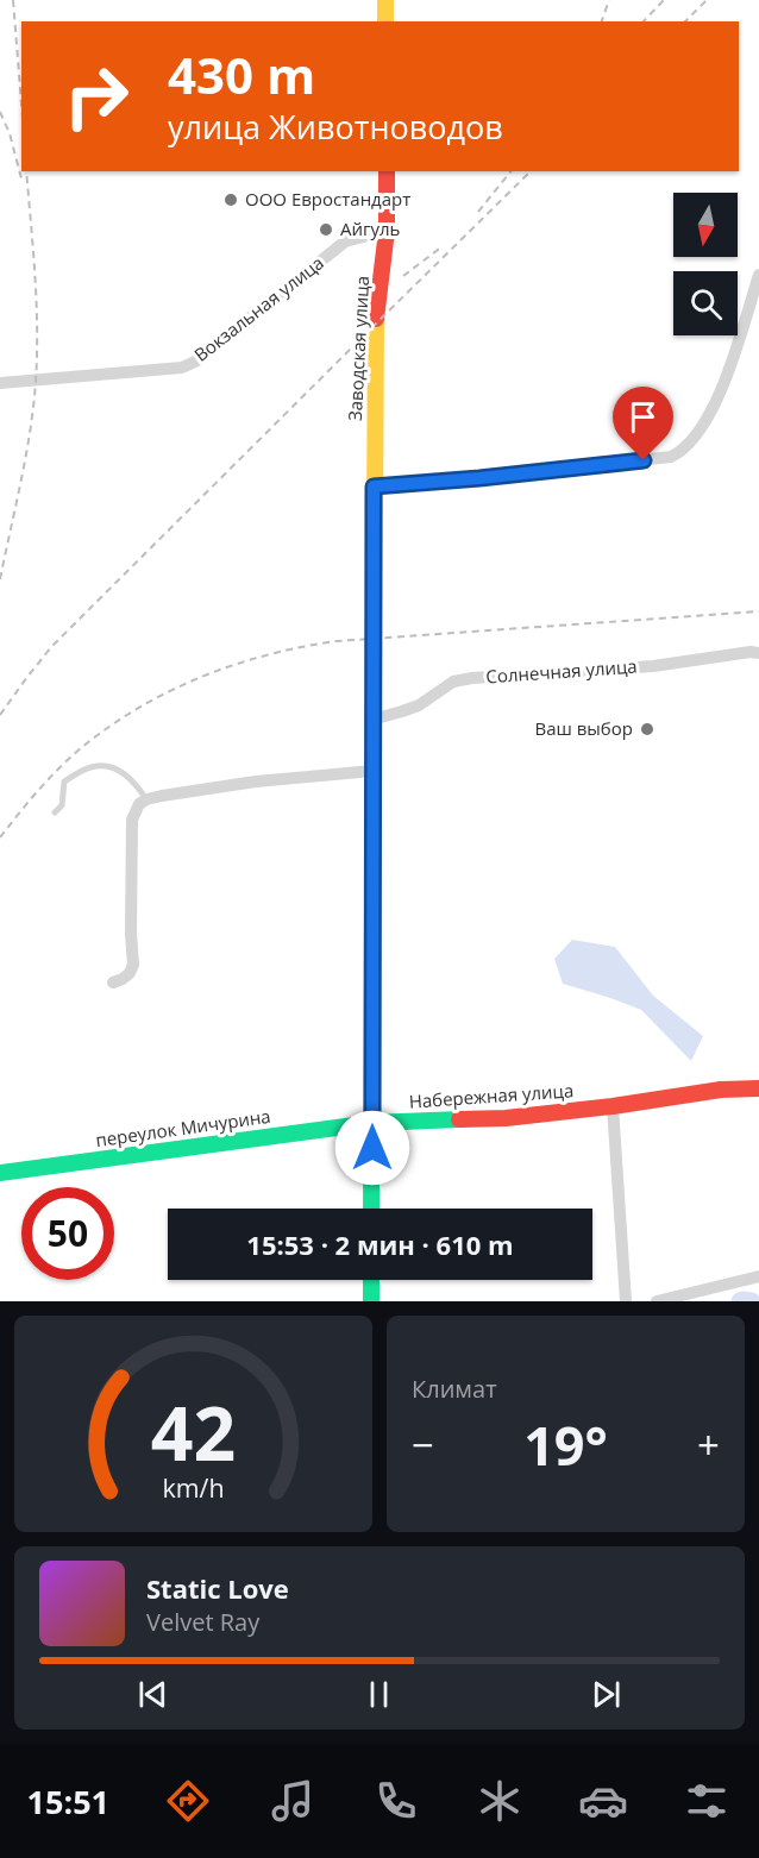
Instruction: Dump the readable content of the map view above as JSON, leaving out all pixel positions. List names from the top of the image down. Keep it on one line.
{"streets":{"main road":["Заводская улица","Набережная улица","переулок Мичурина"],"street":["Вокзальная улица","Солнечная улица"]},"crossings":[["Вокзальная улица","Заводская улица"],["Заводская улица","Солнечная улица"],["Заводская улица","Набережная улица"],["Заводская улица","переулок Мичурина"],["Набережная улица","переулок Мичурина"]],"places":["ООО Евростандарт","Айгуль","Ваш выбор"],"north":"bottom","page":{"turn":["430 m","улица Животноводов"],"limit":"50","trip":"15:53 · 2 мин · 610 m","tile":"Климат","heat":["−","19°","+"],"song":["Static Love","Velvet Ray"],"tabs":"15:51","gauge":["42","km/h"]}}
